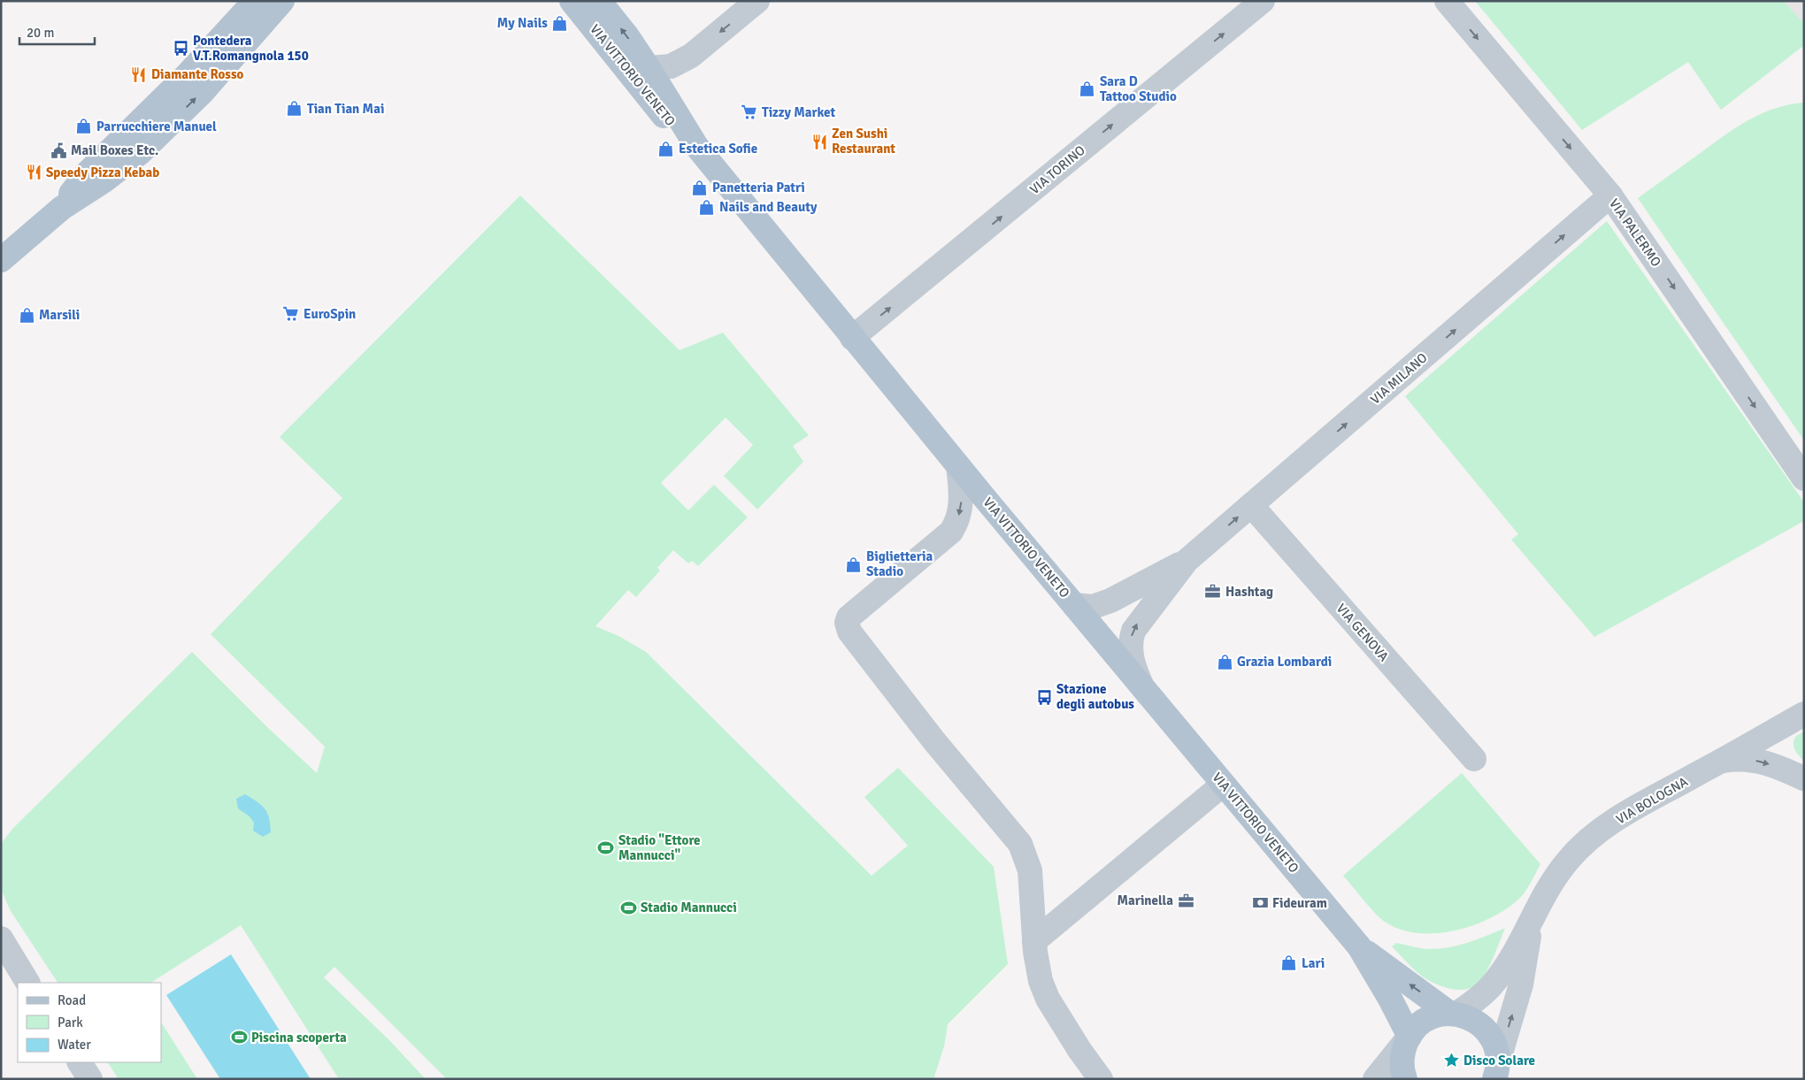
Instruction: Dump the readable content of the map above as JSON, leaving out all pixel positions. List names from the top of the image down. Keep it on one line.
{"streets":{"main road":["VIA VITTORIO VENETO"],"street":["VIA TORINO","VIA PALERMO","VIA MILANO","VIA GENOVA","VIA BOLOGNA"]},"crossings":[["VIA VITTORIO VENETO","VIA TORINO"],["VIA VITTORIO VENETO","VIA MILANO"],["VIA VITTORIO VENETO","VIA BOLOGNA"],["VIA PALERMO","VIA MILANO"],["VIA MILANO","VIA GENOVA"]],"one_way":["VIA TORINO","VIA PALERMO","VIA MILANO"],"places":{"shop":["My Nails","Sara D Tattoo Studio","Tian Tian Mai","Parrucchiere Manuel","Estetica Sofie","Panetteria Patri","Nails and Beauty","Marsili","Biglietteria Stadio","Grazia Lombardi","Lari"],"bus stop":["Pontedera V.T.Romangnola 150","Stazione degli autobus"],"restaurant":["Diamante Rosso","Zen Sushi Restaurant","Speedy Pizza Kebab"],"supermarket":["Tizzy Market","EuroSpin"],"public building":["Mail Boxes Etc."],"office":["Hashtag","Marinella"],"sports":["Stadio \"Ettore Mannucci\"","Stadio Mannucci","Piscina scoperta"],"bank":["Fideuram"],"place":["Disco Solare"]},"legend":["Road","Park","Water"],"scale_bar":"20 m"}
